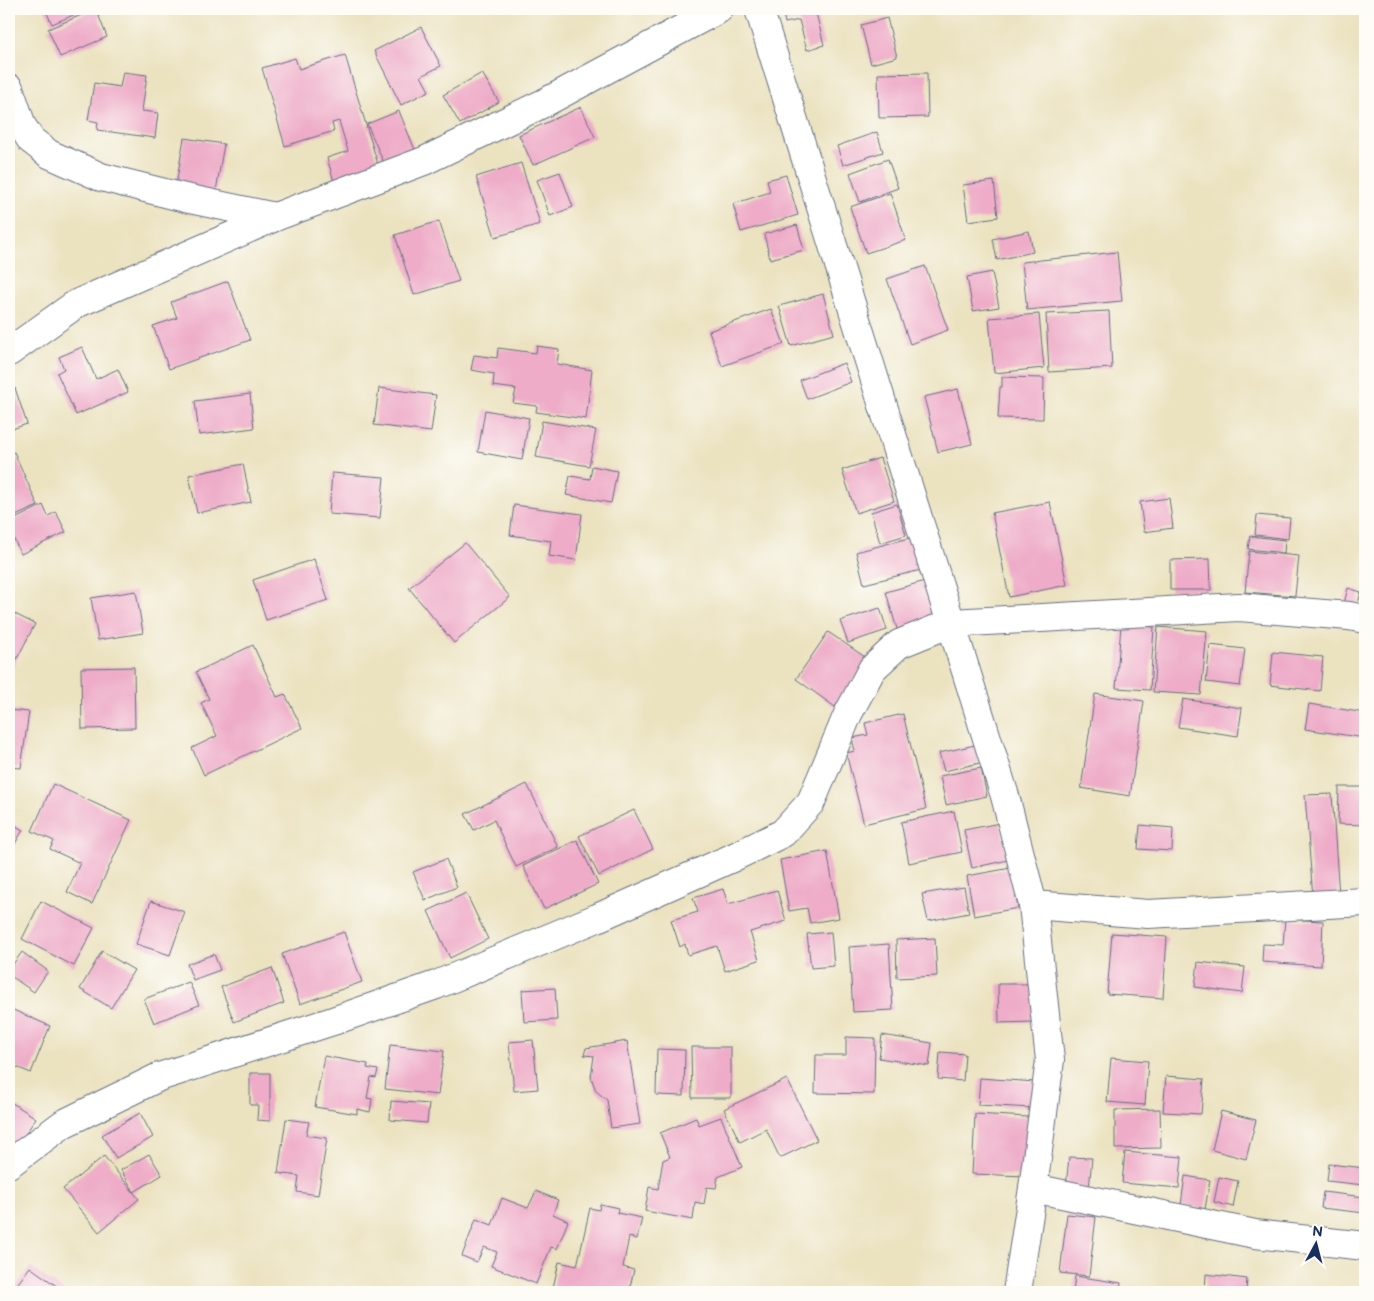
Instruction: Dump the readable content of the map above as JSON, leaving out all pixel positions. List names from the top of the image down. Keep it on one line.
{"north":"top"}
